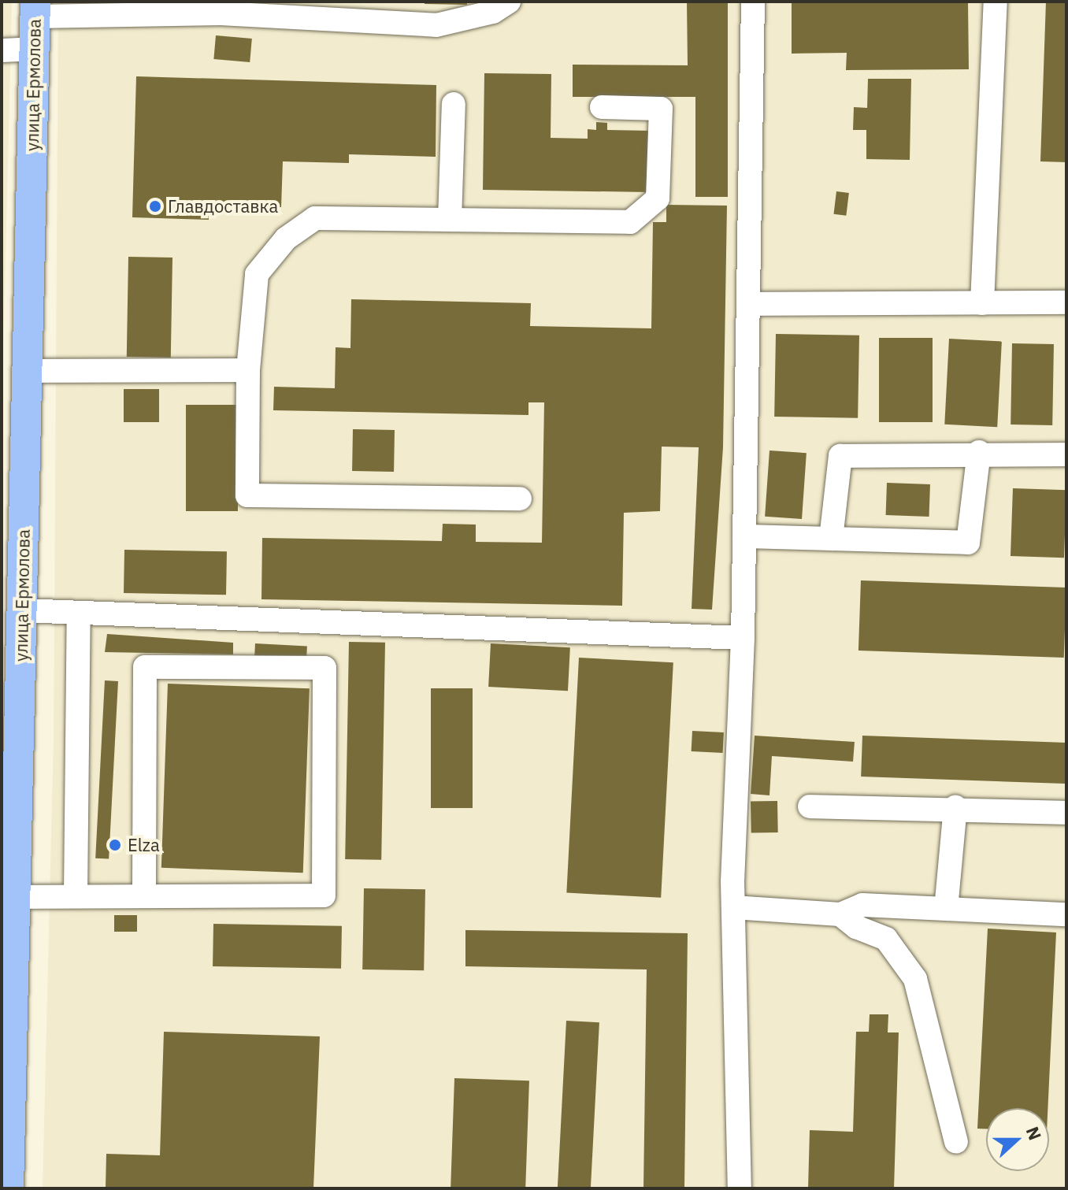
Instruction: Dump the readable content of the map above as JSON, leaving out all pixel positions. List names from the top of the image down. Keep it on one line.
{"streets":{"main road":["улица Ермолова"]},"places":["Главдоставка","Elza"],"north":"right"}
